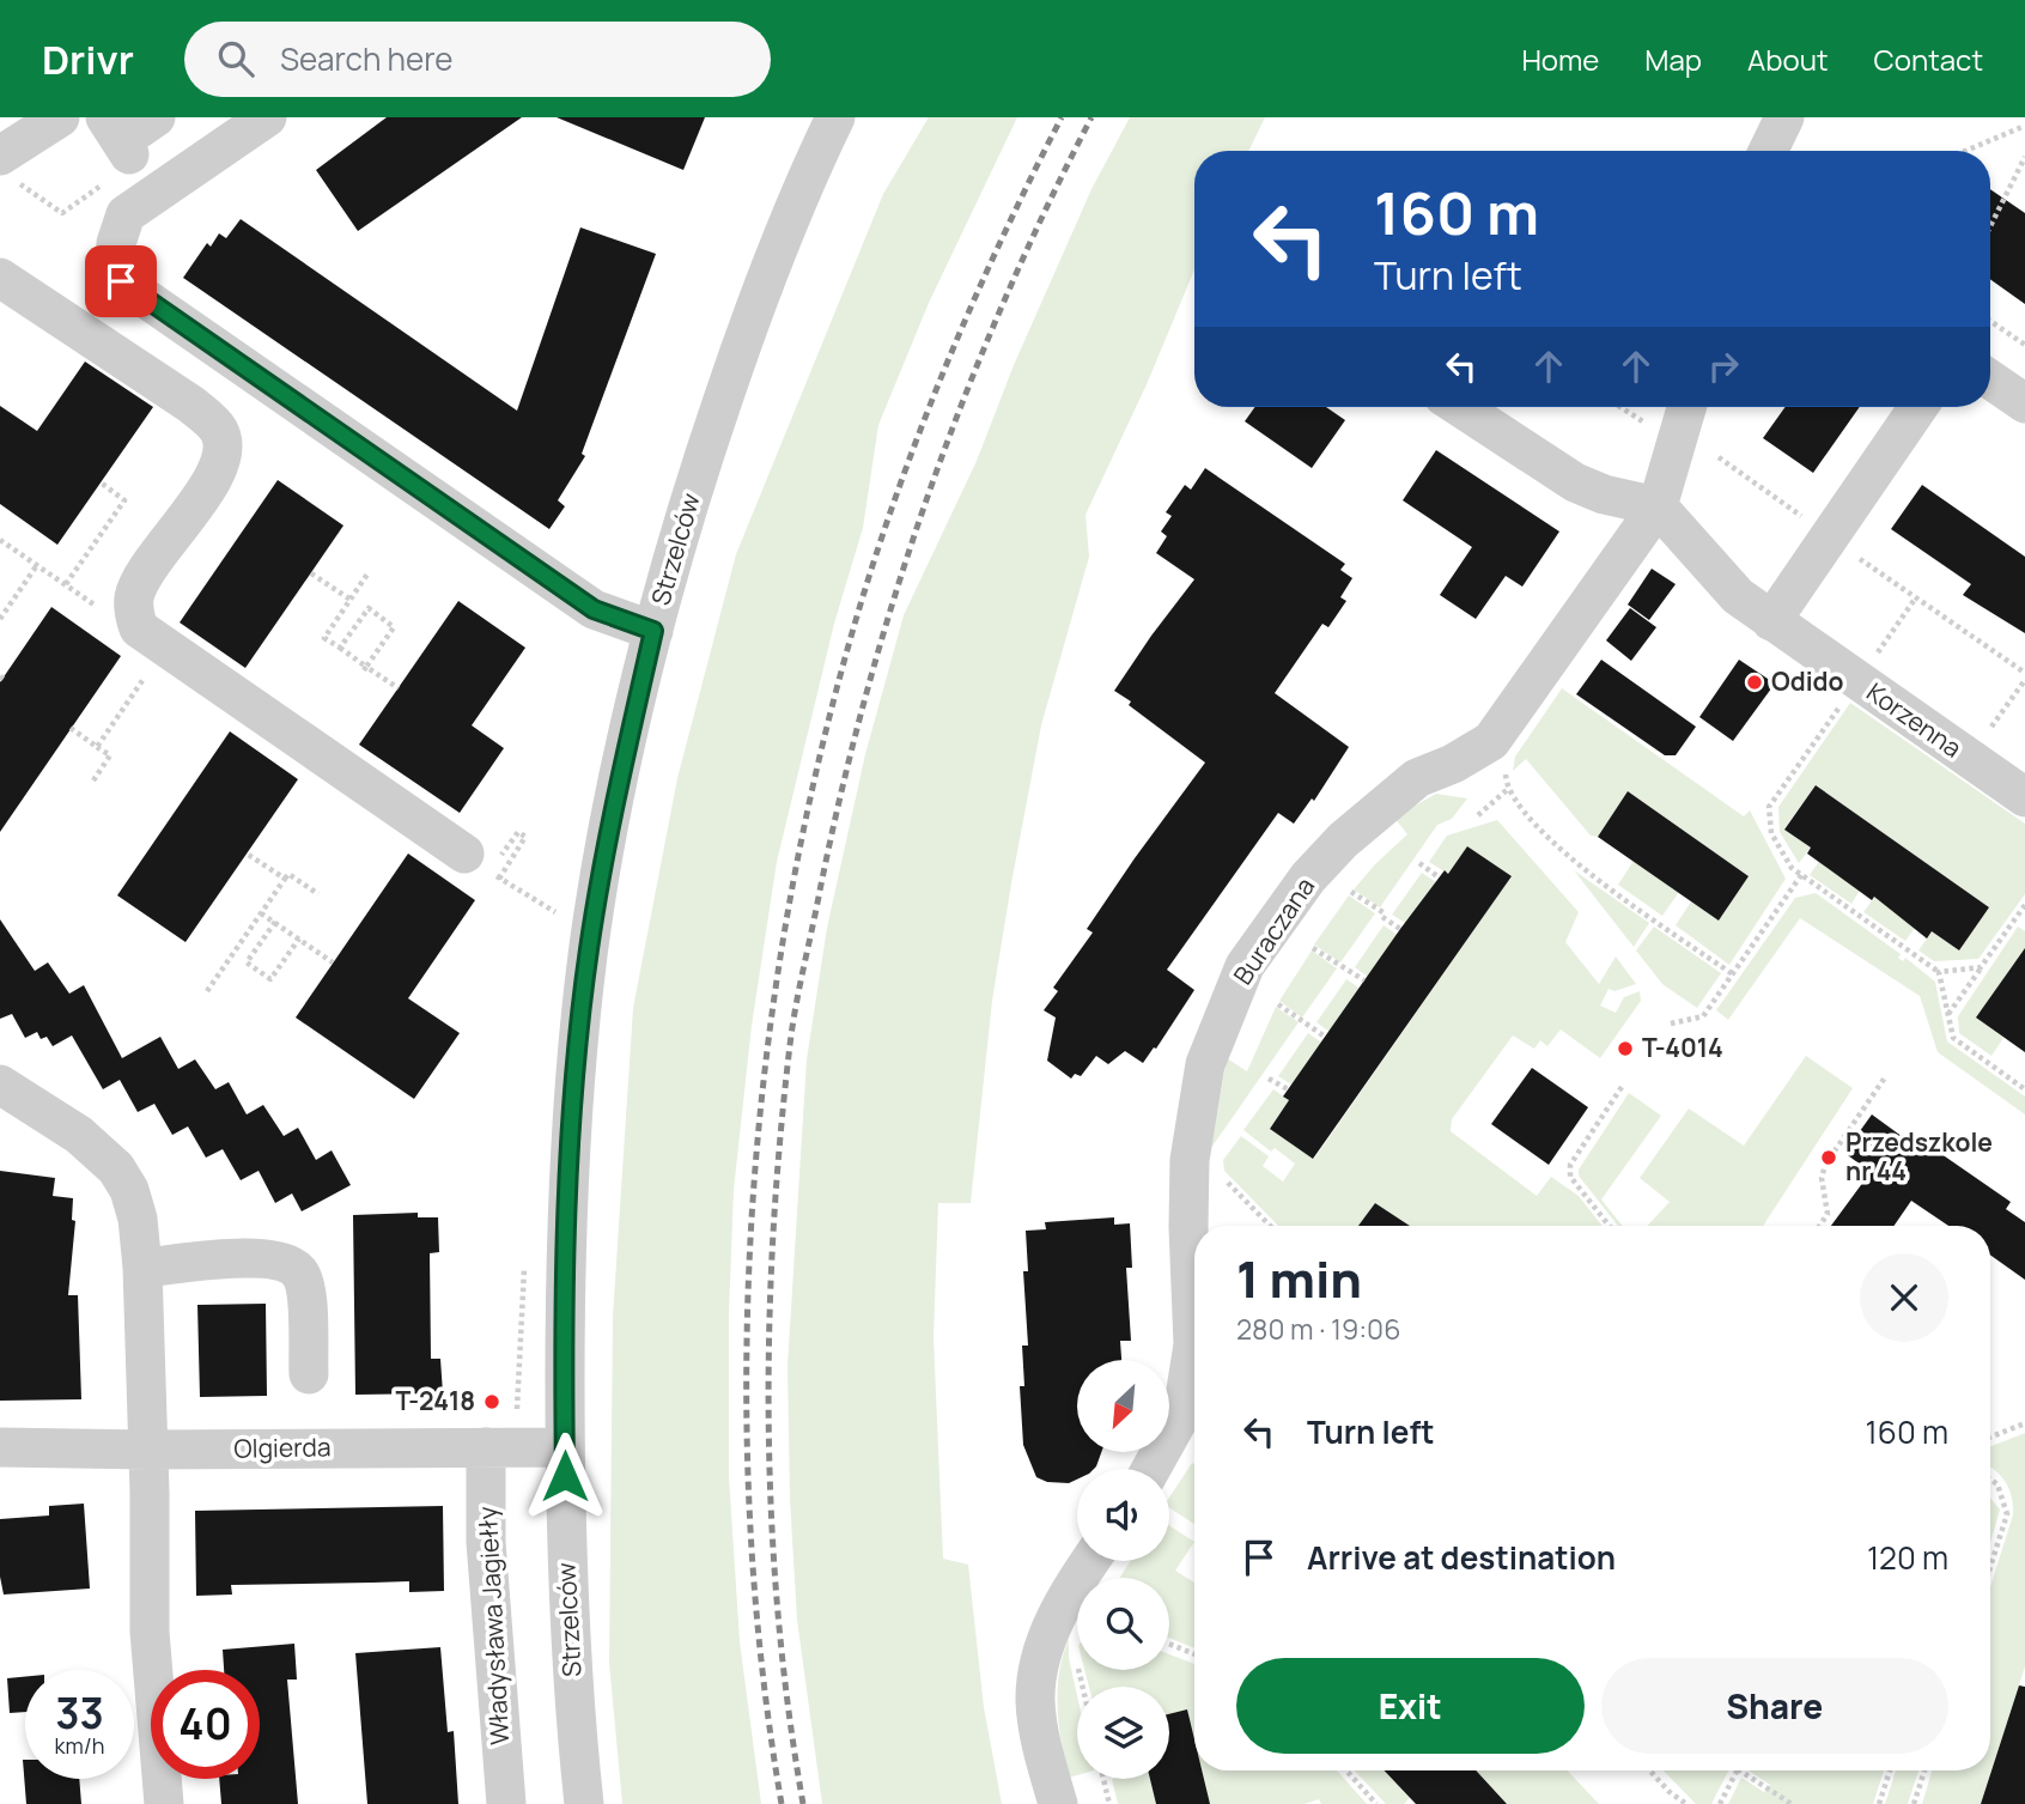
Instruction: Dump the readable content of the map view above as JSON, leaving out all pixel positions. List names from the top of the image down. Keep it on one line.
{"streets":{"street":["Strzelców","Korzenna","Buraczana","Olgierda","Władysława Jagiełły"]},"crossings":[["Strzelców","Olgierda"],["Korzenna","Buraczana"],["Olgierda","Władysława Jagiełły"]],"places":["Odido","T-4014","Przedszkole nr 44","T-2418"],"north":"bottom left","page":{"header":"Drivr","search":"Search here","nav":["Home","Map","About","Contact"],"turn":["160 m","Turn left"],"heading":["1 min","280 m · 19:06"],"list":[{"name":"Turn left","value":"160 m"},{"name":"Arrive at destination","value":"120 m"}],"buttons":["Exit","Share"],"speed":"33 km/h","limit":"40"}}
